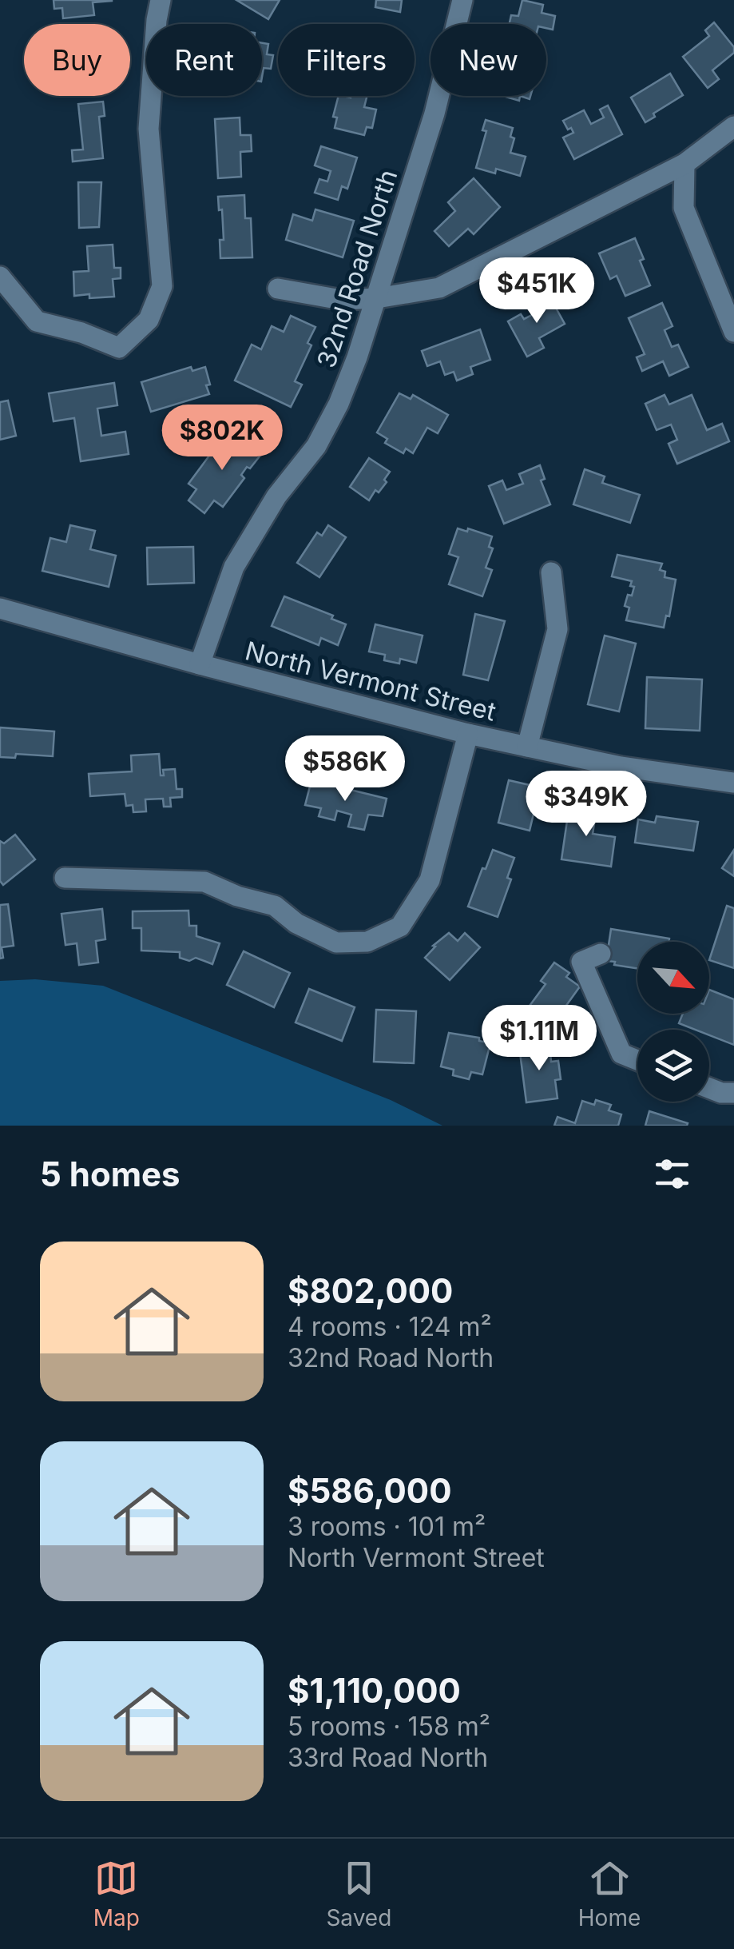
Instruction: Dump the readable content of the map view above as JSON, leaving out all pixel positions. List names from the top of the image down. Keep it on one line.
{"streets":{"street":["32nd Road North","North Vermont Street"]},"crossings":[["32nd Road North","North Vermont Street"]],"north":"bottom right","page":{"chip":["Buy","Rent","Filters","New"],"price":["$451K","$802K","$586K","$349K","$1.11M"],"heading":"5 homes","list":[{"name":"$802,000","note":"4 rooms · 124 m² · 32nd Road North"},{"name":"$586,000","note":"3 rooms · 101 m² · North Vermont Street"},{"name":"$1,110,000","note":"5 rooms · 158 m² · 33rd Road North"}],"tabs":["Map","Saved","Home"]}}
